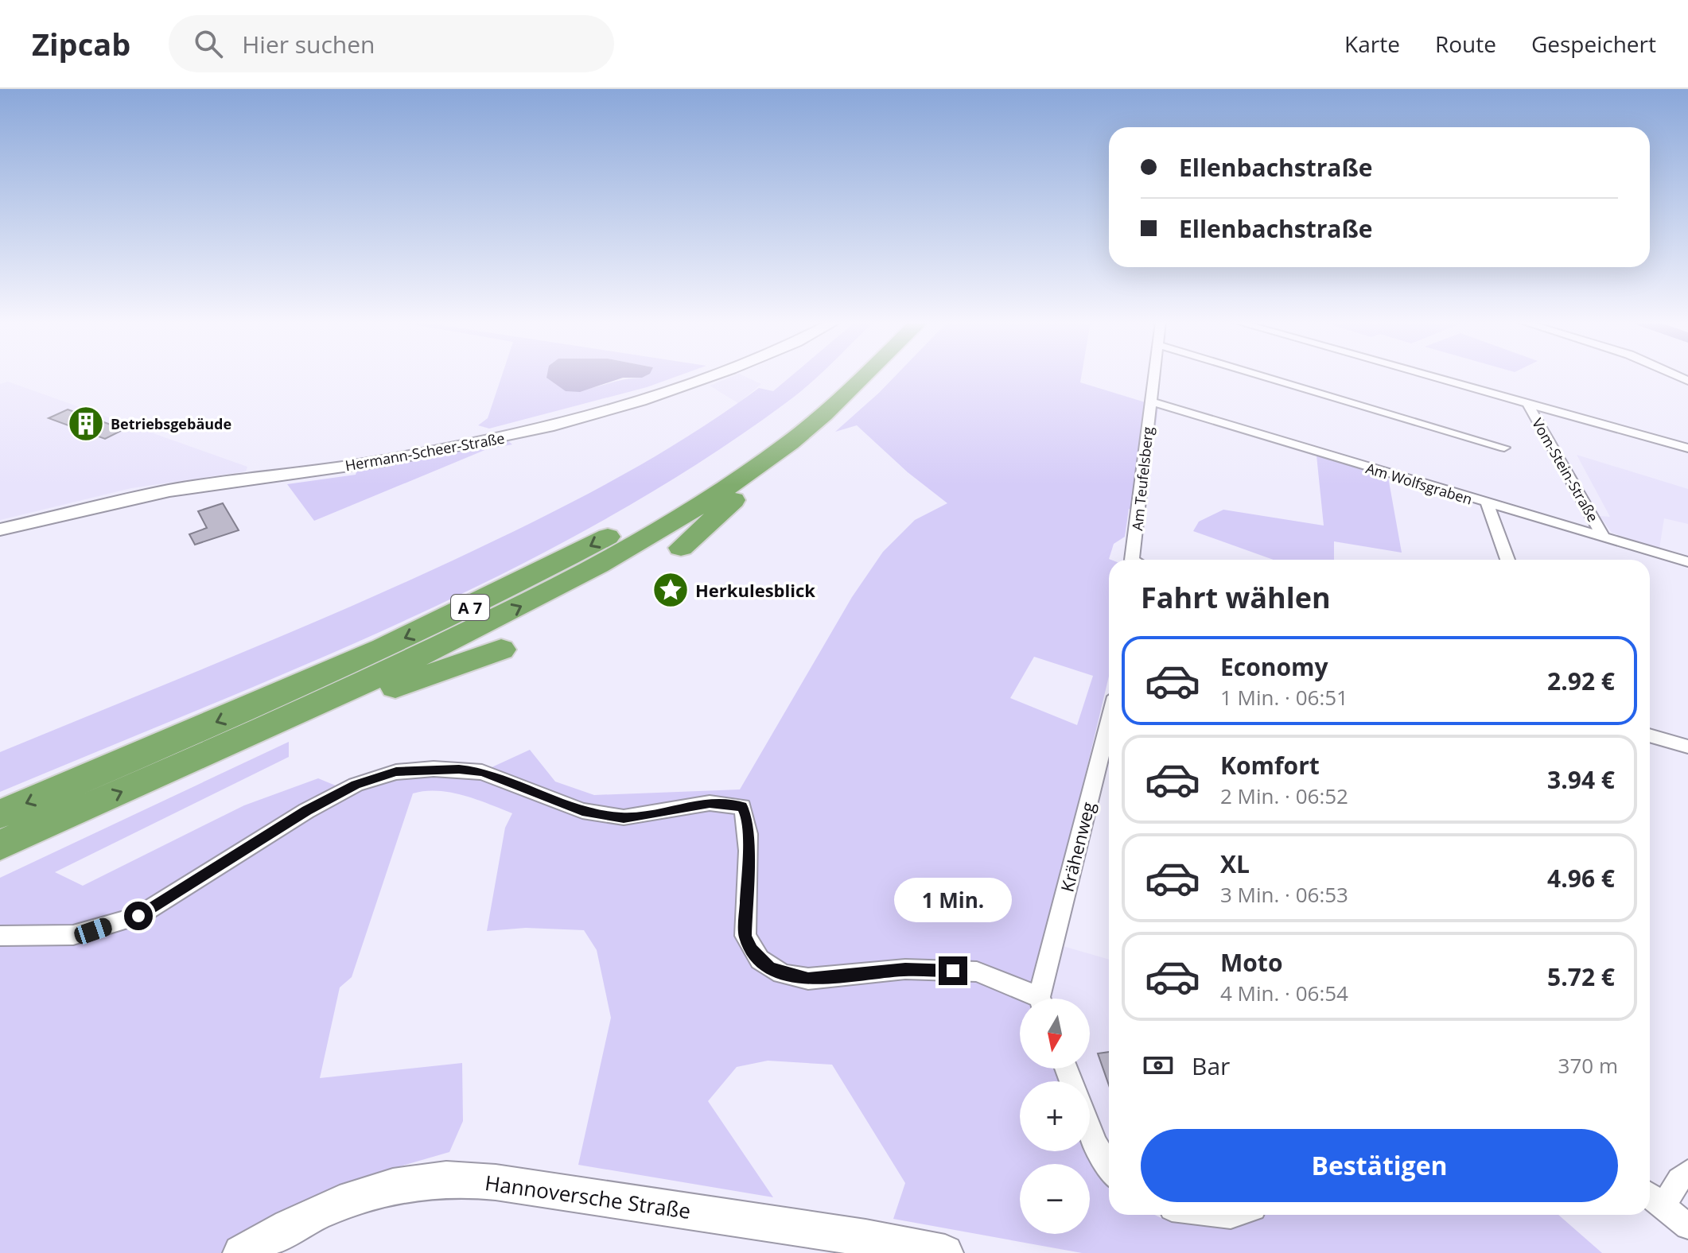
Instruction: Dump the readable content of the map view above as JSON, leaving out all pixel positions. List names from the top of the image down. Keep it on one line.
{"streets":{"highway":["A 7"],"main road":["Hermann-Scheer-Straße","Hannoversche Straße"],"street":["Vom-Stein-Straße","Am Teufelsberg","Am Wolfsgraben","Krähenweg"]},"crossings":[["Vom-Stein-Straße","Am Wolfsgraben"],["Am Teufelsberg","Am Wolfsgraben"]],"places":{"building":["Betriebsgebäude"],"place":["Herkulesblick"]},"north":"bottom","page":{"header":"Zipcab","search":"Hier suchen","nav":["Karte","Route","Gespeichert"],"banner":["Ellenbachstraße","Ellenbachstraße"],"heading":"Fahrt wählen","list":[{"name":"Economy","note":"1 Min. · 06:51","value":"2.92 €"},{"name":"Komfort","note":"2 Min. · 06:52","value":"3.94 €"},{"name":"XL","note":"3 Min. · 06:53","value":"4.96 €"},{"name":"Moto","note":"4 Min. · 06:54","value":"5.72 €"}],"bubble":"1 Min.","map_buttons":["+","−"],"pay":["Bar","370 m"],"buttons":"Bestätigen"}}
